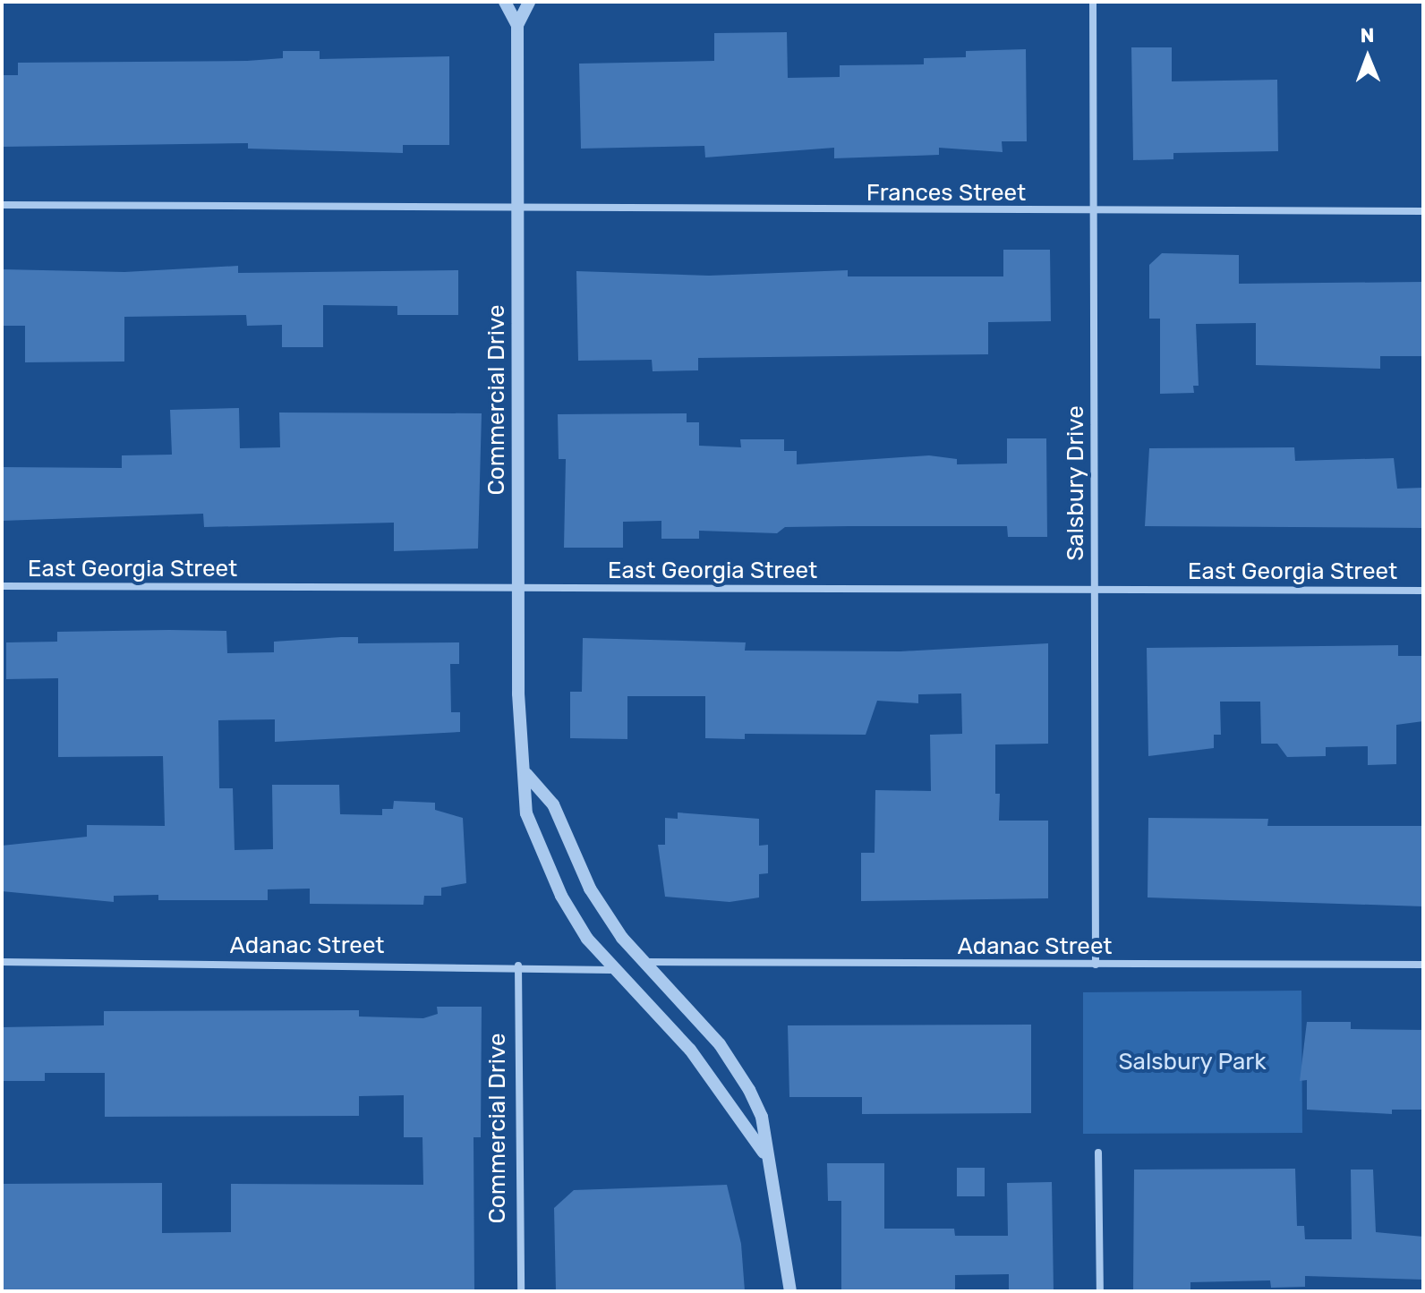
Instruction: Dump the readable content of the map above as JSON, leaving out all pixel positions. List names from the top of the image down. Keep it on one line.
{"streets":{"street":["Frances Street","Commercial Drive","Salsbury Drive","East Georgia Street","Adanac Street"]},"crossings":[["Frances Street","Commercial Drive"],["Frances Street","Salsbury Drive"],["Commercial Drive","East Georgia Street"],["Commercial Drive","Adanac Street"],["Salsbury Drive","East Georgia Street"],["Salsbury Drive","Adanac Street"]],"parks":["Salsbury Park"],"north":"top"}
